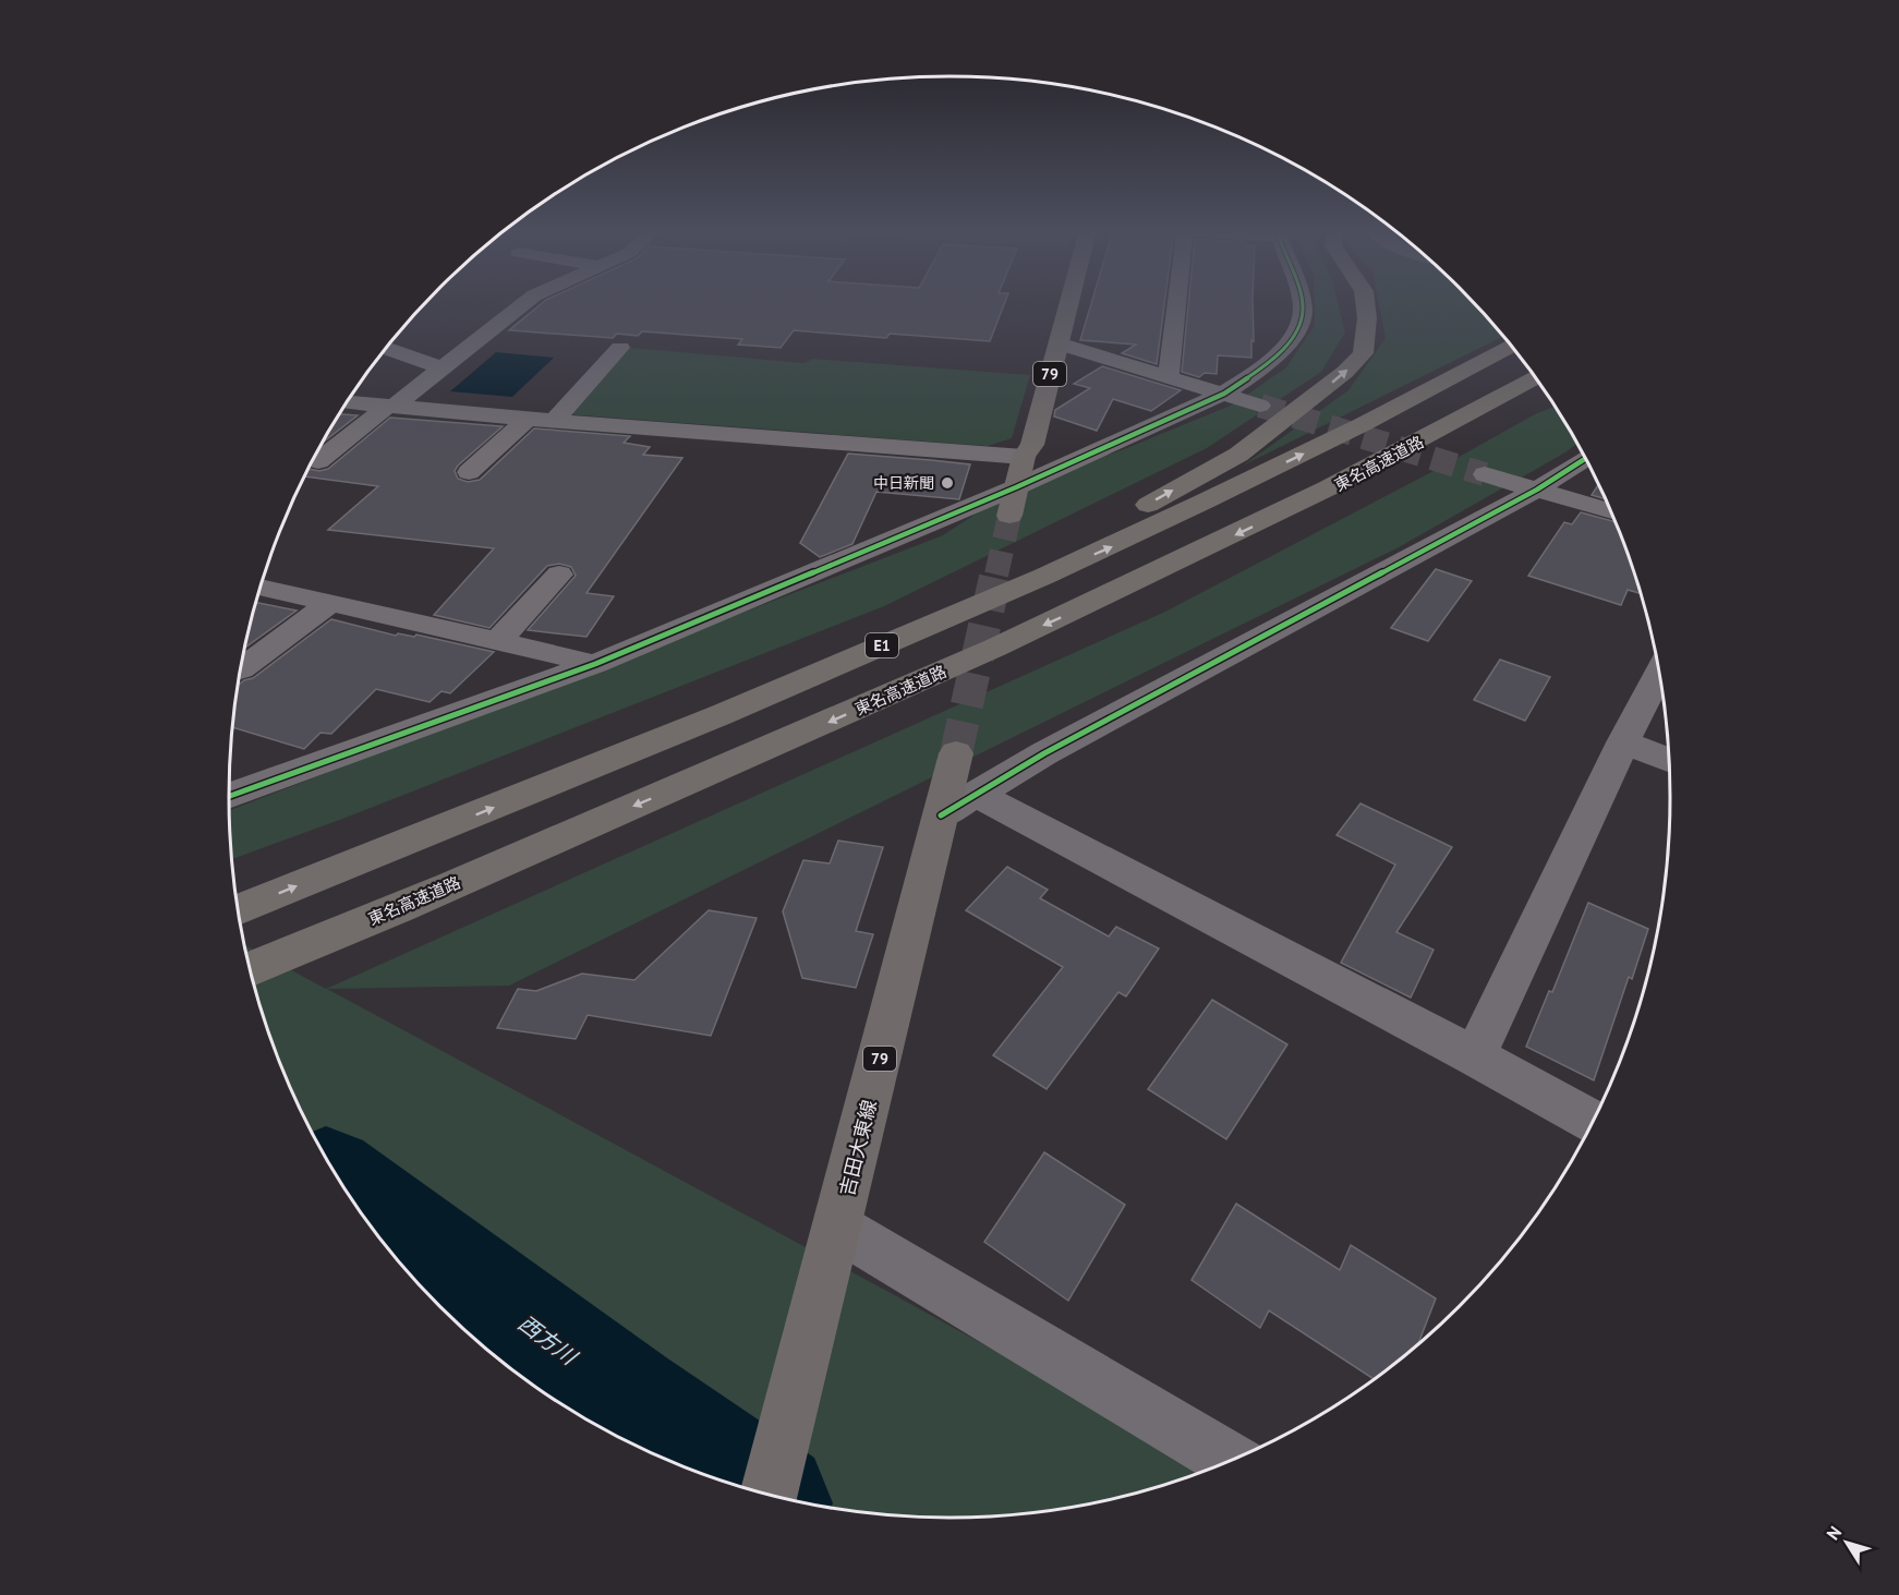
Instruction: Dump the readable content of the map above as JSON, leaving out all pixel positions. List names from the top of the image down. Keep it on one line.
{"streets":{"highway":["東名高速道路","E1"],"main road":["79","吉田大東線"]},"water":["西方川"],"places":["中日新聞"],"north":"top left"}
